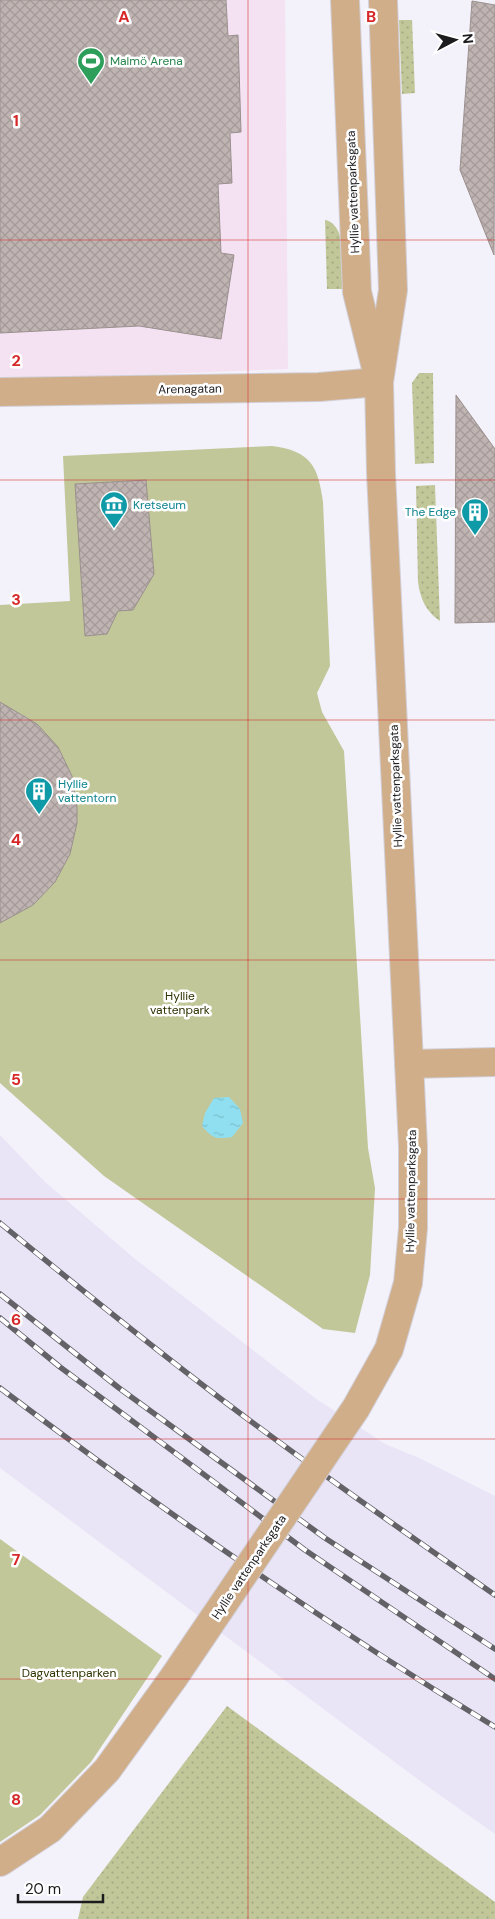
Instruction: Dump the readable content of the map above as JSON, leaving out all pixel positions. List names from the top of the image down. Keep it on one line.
{"streets":{"street":["Hyllie vattenparksgata","Arenagatan"]},"crossings":[["Hyllie vattenparksgata","Arenagatan"]],"parks":["Hyllie vattenpark","Dagvattenparken"],"places":{"sports":["Malmö Arena"],"museum":["Kretseum"],"building":["The Edge","Hyllie vattentorn"]},"scale_bar":"20 m","north":"right","grid":{"columns":["A","B"],"rows":["1","2","3","4","5","6","7","8"]}}
